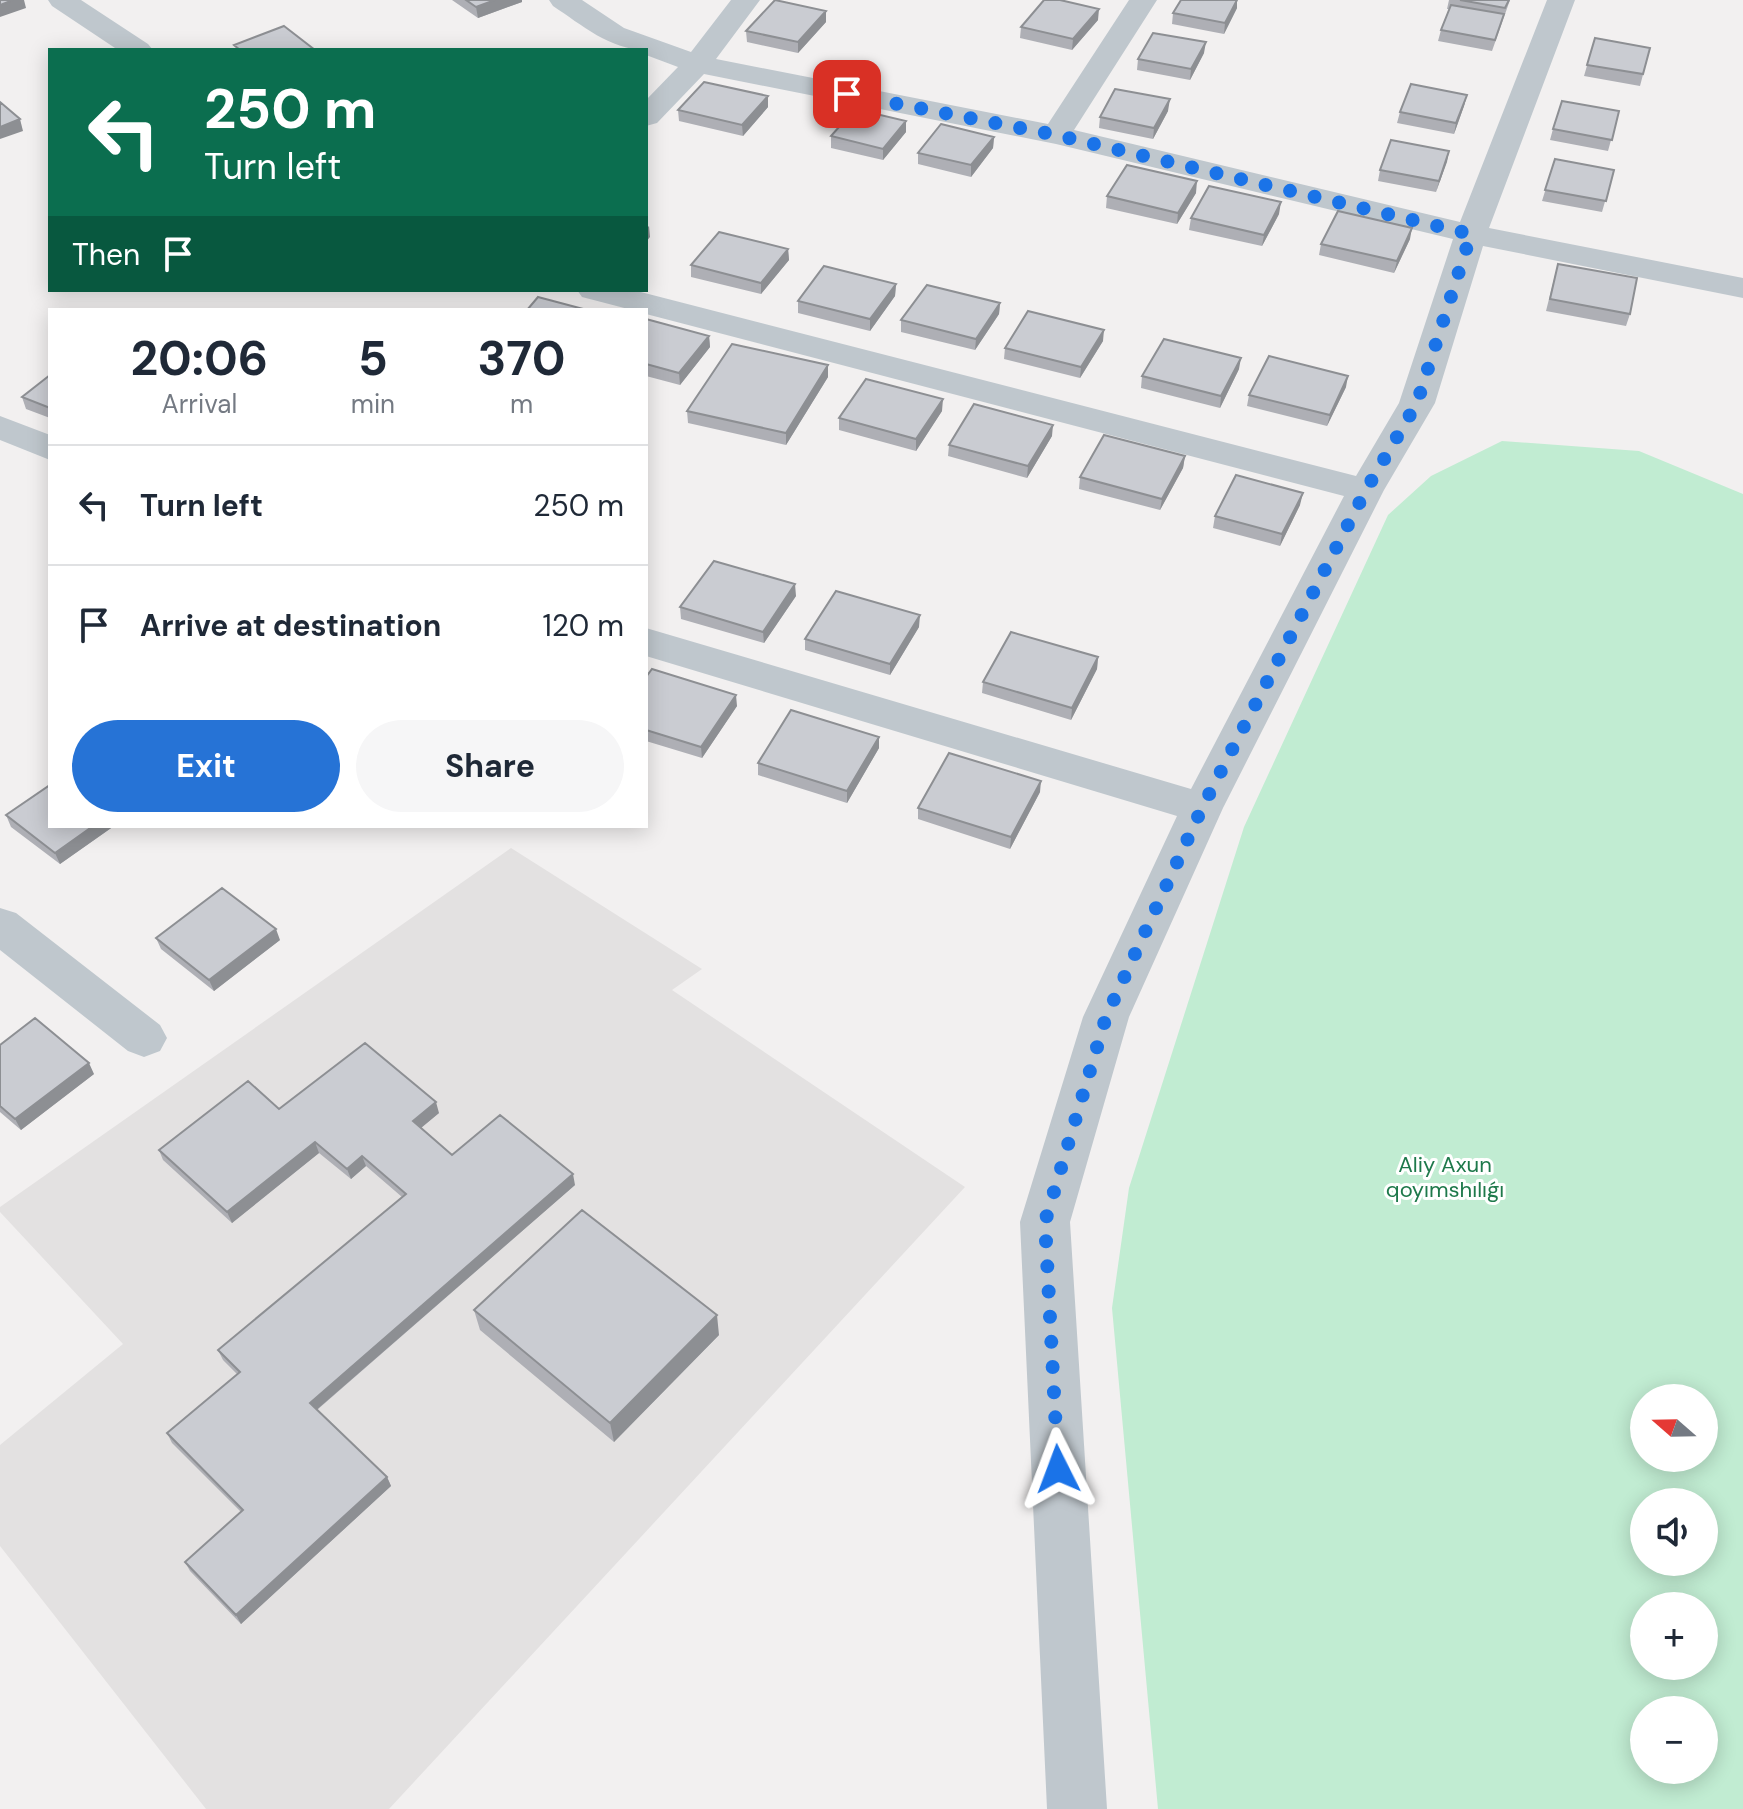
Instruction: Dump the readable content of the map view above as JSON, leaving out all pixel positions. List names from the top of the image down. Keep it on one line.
{"parks":["Aliy Axun qoyımshılıǵı"],"north":"left","page":{"turn":["250 m","Turn left"],"then":"Then","eta":["20:06","Arrival","5","min","370","m"],"list":[{"name":"Turn left","value":"250 m"},{"name":"Arrive at destination","value":"120 m"}],"buttons":["Exit","Share"],"map_buttons":["+","−"]}}
